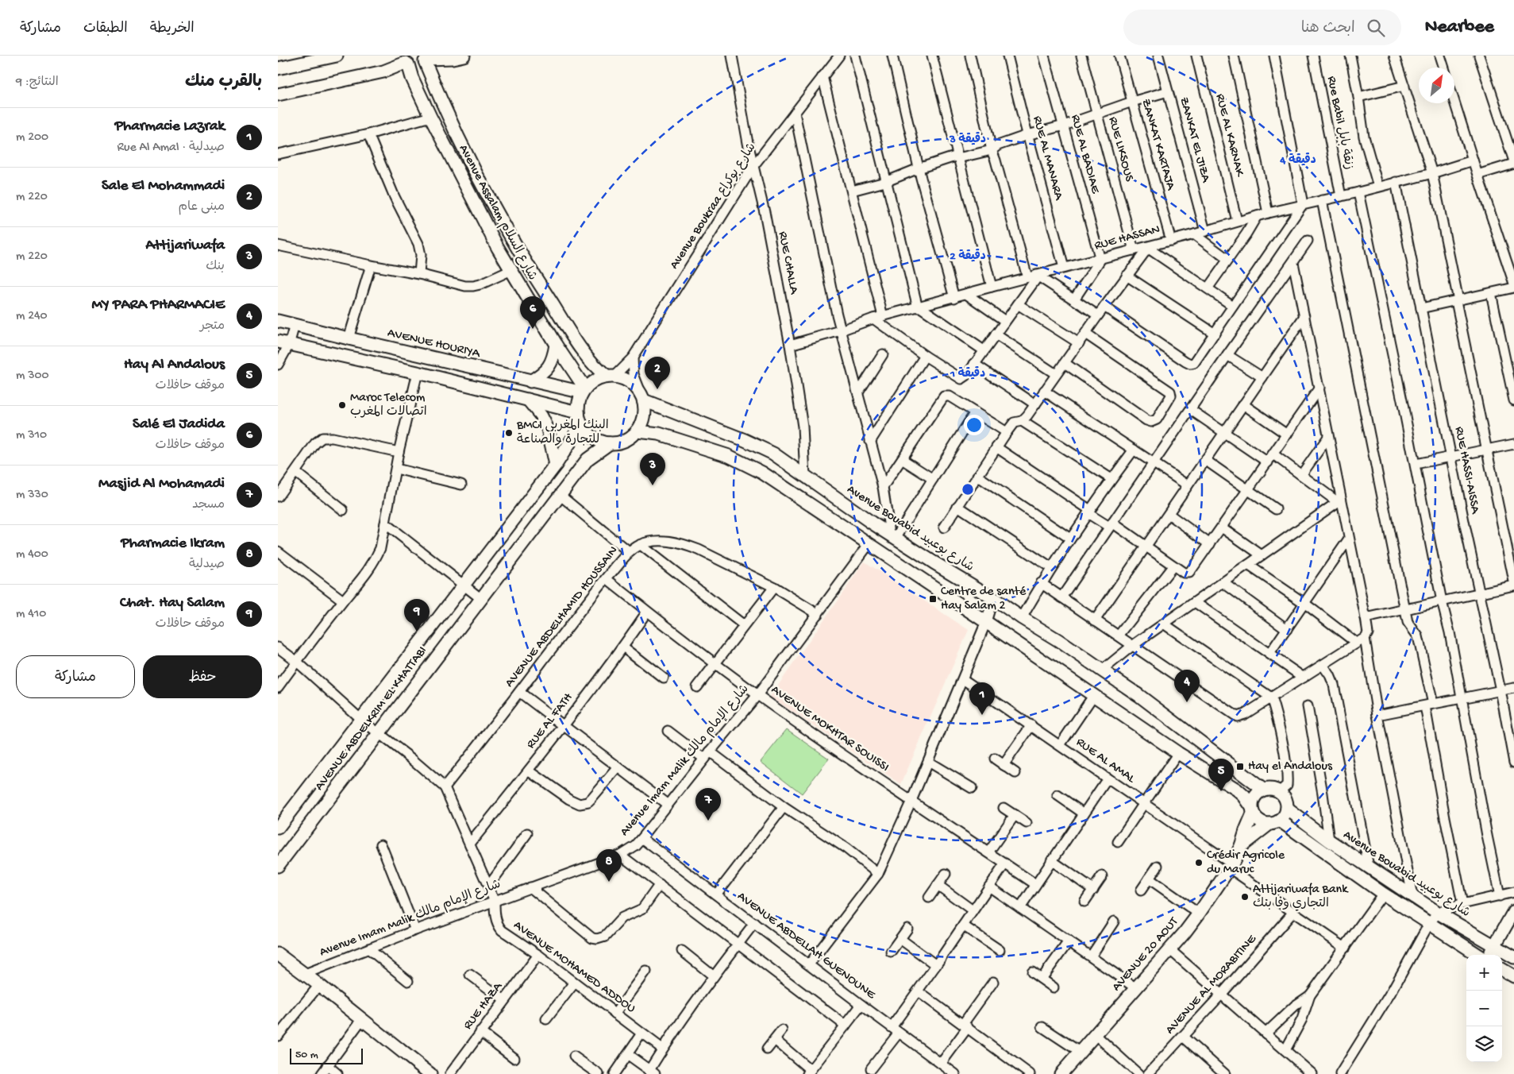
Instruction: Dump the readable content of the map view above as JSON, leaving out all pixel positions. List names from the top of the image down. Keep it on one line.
{"streets":{"street":["Rue Babil زنقة بابل","RUE AL KARNAK","ZANKAT EL JIZA","ZANKAT KARTAJA","RUE LIKSOUS","RUE AL BADIAE","RUE AL MANARA","Avenue Boukraa شارع بوكراع","Avenue Assalam شارع السلام","RUE HASSAN","RUE CHALLA","AVENUE HOURIYA","RUE HASSI-AISSA","Avenue Bouabid شارع بوعبيد","AVENUE ABDELHAMID HOUSSAIN","AVENUE ABDELKRIM EL KHATTABI","RUE AL FATH","AVENUE MOKHTAR SOUISSI","Avenue Imam Malik شارع الإمام مالك","RUE AL AMAL","AVENUE ABDELLAH GUENOUNE","AVENUE 20 AOUT","AVENUE MOHAMED ADDOU","AVENUE AL MORABITINE","RUE HAZA"]},"crossings":[["Rue Babil زنقة بابل","RUE HASSAN"],["RUE AL KARNAK","RUE HASSAN"],["ZANKAT EL JIZA","RUE HASSAN"],["ZANKAT KARTAJA","RUE HASSAN"],["RUE LIKSOUS","RUE HASSAN"],["RUE AL BADIAE","RUE HASSAN"],["RUE AL MANARA","RUE HASSAN"],["Avenue Boukraa شارع بوكراع","Avenue Assalam شارع السلام"],["Avenue Boukraa شارع بوكراع","RUE CHALLA"],["Avenue Boukraa شارع بوكراع","AVENUE HOURIYA"],["Avenue Boukraa شارع بوكراع","Avenue Bouabid شارع بوعبيد"],["Avenue Boukraa شارع بوكراع","AVENUE ABDELKRIM EL KHATTABI"],["Avenue Assalam شارع السلام","AVENUE HOURIYA"],["Avenue Assalam شارع السلام","Avenue Bouabid شارع بوعبيد"],["Avenue Assalam شارع السلام","AVENUE ABDELKRIM EL KHATTABI"],["RUE HASSAN","RUE CHALLA"],["RUE HASSAN","RUE HASSI-AISSA"],["RUE CHALLA","Avenue Bouabid شارع بوعبيد"],["AVENUE HOURIYA","Avenue Bouabid شارع بوعبيد"],["AVENUE HOURIYA","AVENUE ABDELKRIM EL KHATTABI"],["Avenue Bouabid شارع بوعبيد","AVENUE ABDELKRIM EL KHATTABI"],["Avenue Bouabid شارع بوعبيد","AVENUE 20 AOUT"],["AVENUE ABDELHAMID HOUSSAIN","AVENUE MOKHTAR SOUISSI"],["AVENUE ABDELHAMID HOUSSAIN","Avenue Imam Malik شارع الإمام مالك"],["AVENUE ABDELHAMID HOUSSAIN","AVENUE MOHAMED ADDOU"],["AVENUE ABDELKRIM EL KHATTABI","AVENUE MOHAMED ADDOU"],["RUE AL FATH","AVENUE MOKHTAR SOUISSI"],["RUE AL FATH","AVENUE MOHAMED ADDOU"],["AVENUE MOKHTAR SOUISSI","Avenue Imam Malik شارع الإمام مالك"],["Avenue Imam Malik شارع الإمام مالك","AVENUE ABDELLAH GUENOUNE"],["Avenue Imam Malik شارع الإمام مالك","AVENUE MOHAMED ADDOU"],["RUE AL AMAL","AVENUE 20 AOUT"],["RUE AL AMAL","AVENUE AL MORABITINE"],["AVENUE MOHAMED ADDOU","RUE HAZA"]],"places":{"other":["Maroc Telecom اتصالات المغرب","BMCI البنك المغربي للتجارة والصناعة","Crédir Agricole du Maruc","Attijariwafa Bank التجاري وفا بنك"],"transit":["Centre de santé Hay Salam 2","Hay el Andalous"]},"scale_bar":"50 m","north":"top right","page":{"header":"Nearbee","search":"ابحث هنا","nav":["الخريطة","الطبقات","مشاركة"],"heading":["بالقرب منك","النتائج: 9"],"list":[{"mark":"1","name":"Pharmacie Lazrak","note":"صيدلية · Rue Al Amal","value":"200 m"},{"mark":"2","name":"Sale El Mohammadi","note":"مبنى عام","value":"220 m"},{"mark":"3","name":"Attijariwafa","note":"بنك","value":"220 m"},{"mark":"4","name":"MY PARA PHARMACIE","note":"متجر","value":"240 m"},{"mark":"5","name":"Hay Al Andalous","note":"موقف حافلات","value":"300 m"},{"mark":"6","name":"Salé El Jadida","note":"موقف حافلات","value":"310 m"},{"mark":"7","name":"Masjid Al Mohamadi","note":"مسجد","value":"330 m"},{"mark":"8","name":"Pharmacie Ikram","note":"صيدلية","value":"400 m"},{"mark":"9","name":"Chat. Hay Salam","note":"موقف حافلات","value":"410 m"}],"pins":["6","2","3","9","4","1","5","7","8"],"buttons":["حفظ","مشاركة"],"map_buttons":["+","−"],"scale":"50 m"},"rings":["3 دقيقة","4 دقيقة","2 دقيقة","1 دقيقة"]}
